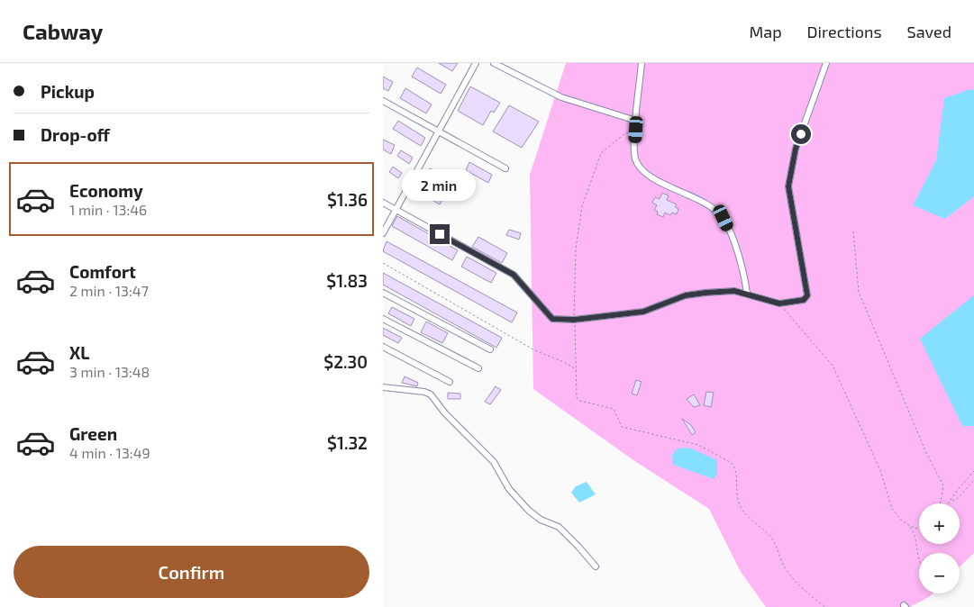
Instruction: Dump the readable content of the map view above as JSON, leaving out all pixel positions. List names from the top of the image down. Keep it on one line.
{"page":{"header":"Cabway","nav":["Map","Directions","Saved"],"banner":["Pickup","Drop-off"],"list":[{"name":"Economy","note":"1 min · 13:46","value":"$1.36"},{"name":"Comfort","note":"2 min · 13:47","value":"$1.83"},{"name":"XL","note":"3 min · 13:48","value":"$2.30"},{"name":"Green","note":"4 min · 13:49","value":"$1.32"}],"bubble":"2 min","map_buttons":["+","−"],"buttons":"Confirm"}}
